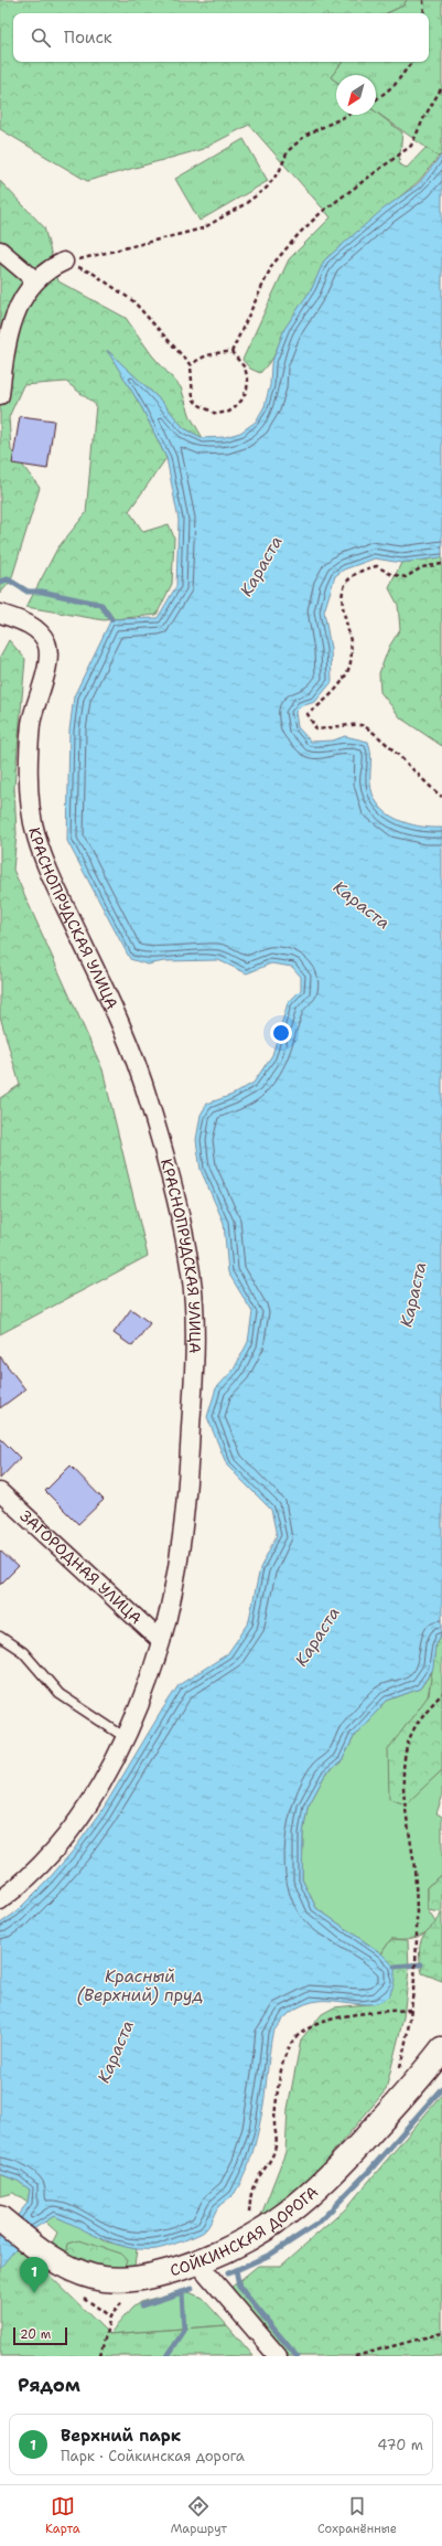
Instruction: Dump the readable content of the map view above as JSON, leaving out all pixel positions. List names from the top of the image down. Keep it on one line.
{"streets":{"main road":["СОЙКИНСКАЯ ДОРОГА"],"street":["КРАСНОПРУДСКАЯ УЛИЦА","ЗАГОРОДНАЯ УЛИЦА"]},"crossings":[["КРАСНОПРУДСКАЯ УЛИЦА","ЗАГОРОДНАЯ УЛИЦА"]],"water":["Караста","Красный (Верхний) пруд"],"scale_bar":"20 m","north":"bottom left","page":{"search":"Поиск","pins":"1","scale":"20 m","heading":"Рядом","list":[{"mark":"1","name":"Верхний парк","note":"Парк · Сойкинская дорога","value":"470 m"}],"nav":["Карта","Маршрут","Сохранённые"]}}
